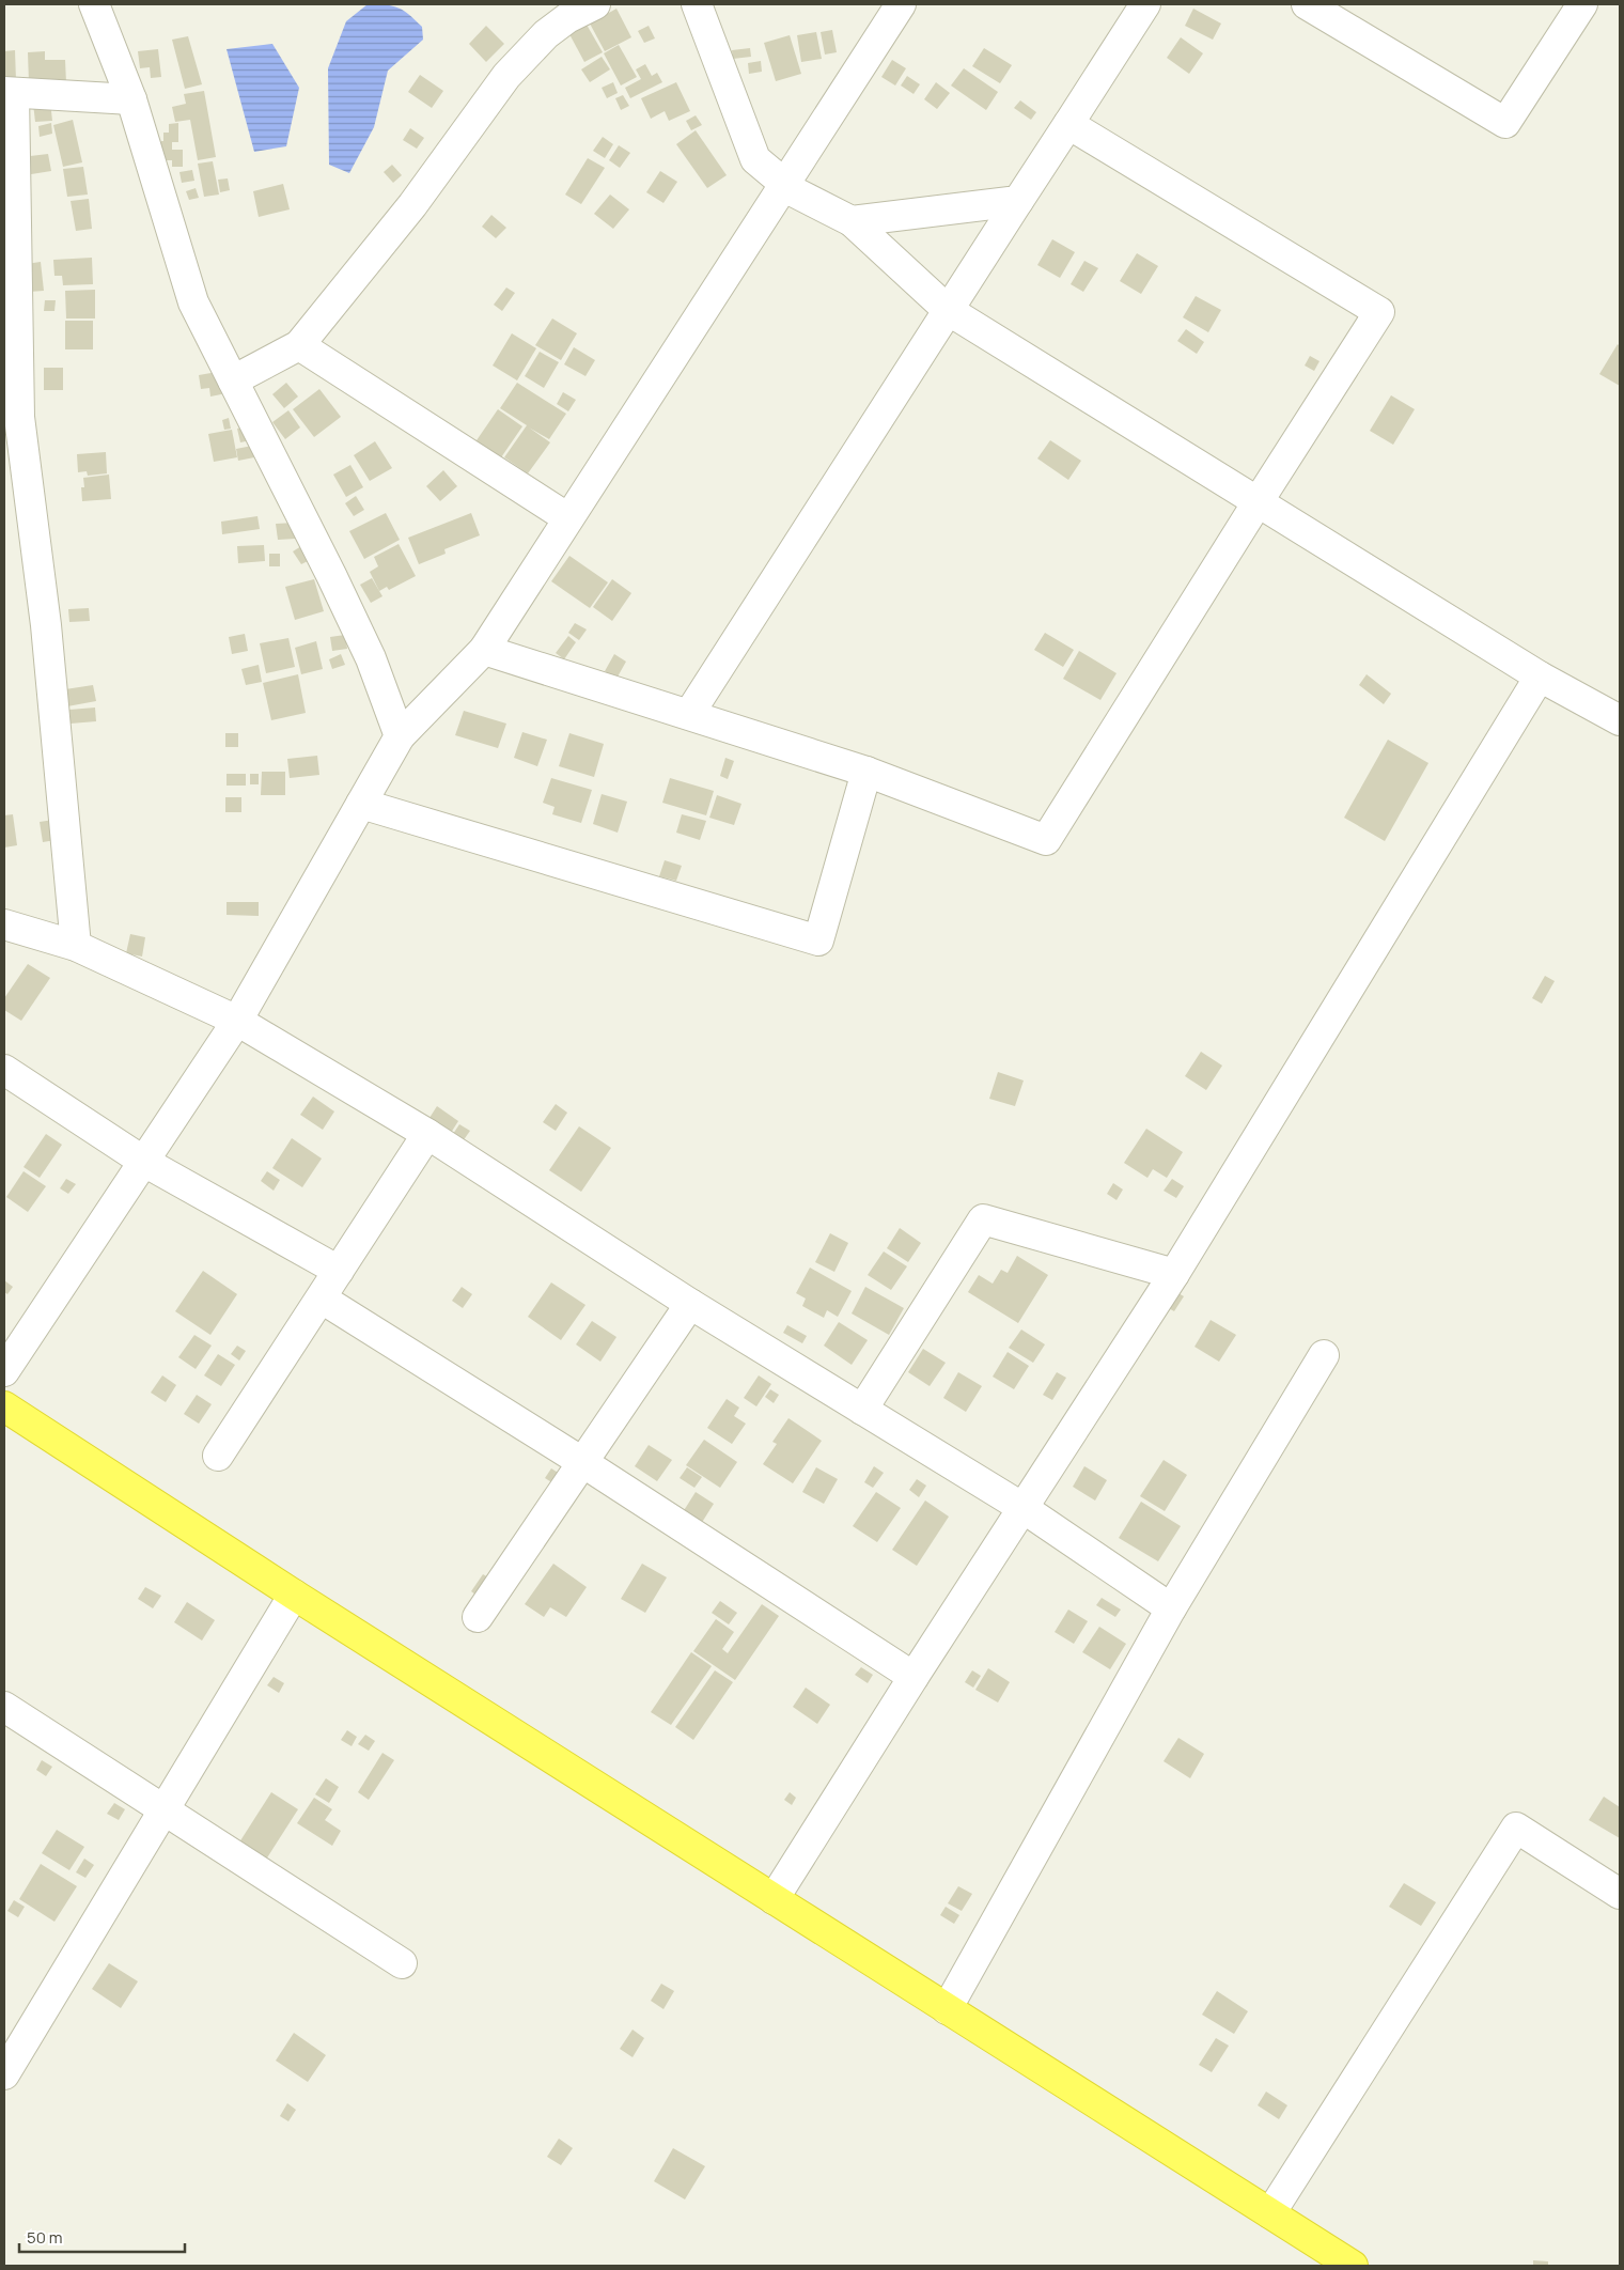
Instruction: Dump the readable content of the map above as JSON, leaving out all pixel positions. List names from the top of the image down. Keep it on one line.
{"scale_bar":"50 m"}
